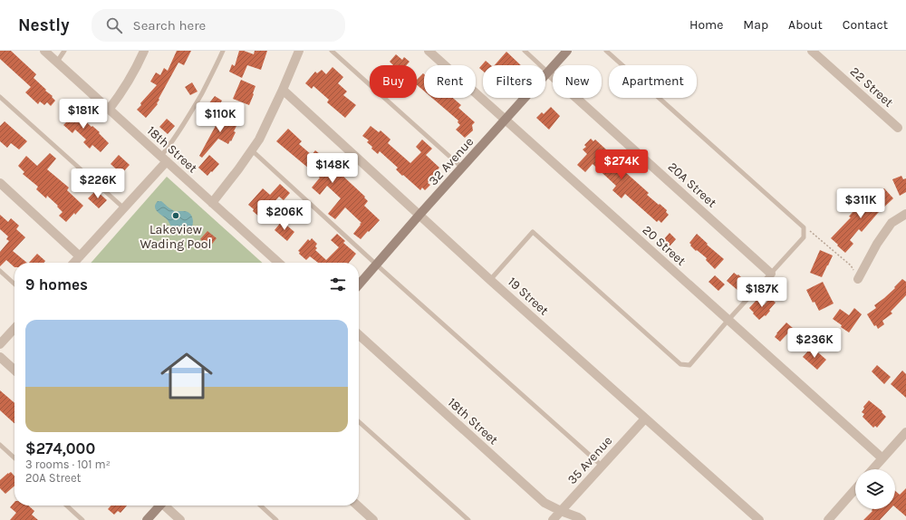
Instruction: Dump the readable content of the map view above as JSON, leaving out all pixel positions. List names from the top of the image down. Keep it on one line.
{"streets":{"street":["22 Street","18th Street","32 Avenue","20A Street","20 Street","19 Street","35 Avenue"]},"crossings":[["18th Street","35 Avenue"],["32 Avenue","20A Street"],["32 Avenue","20 Street"],["32 Avenue","19 Street"],["19 Street","35 Avenue"]],"places":["Lakeview Wading Pool"],"page":{"header":"Nestly","search":"Search here","nav":["Home","Map","About","Contact"],"chip":["Buy","Rent","Filters","New","Apartment"],"price":["$181K","$110K","$274K","$148K","$226K","$311K","$206K","$187K","$236K"],"heading":"9 homes","list":[{"name":"$274,000","note":"3 rooms · 101 m² · 20A Street"}]}}
